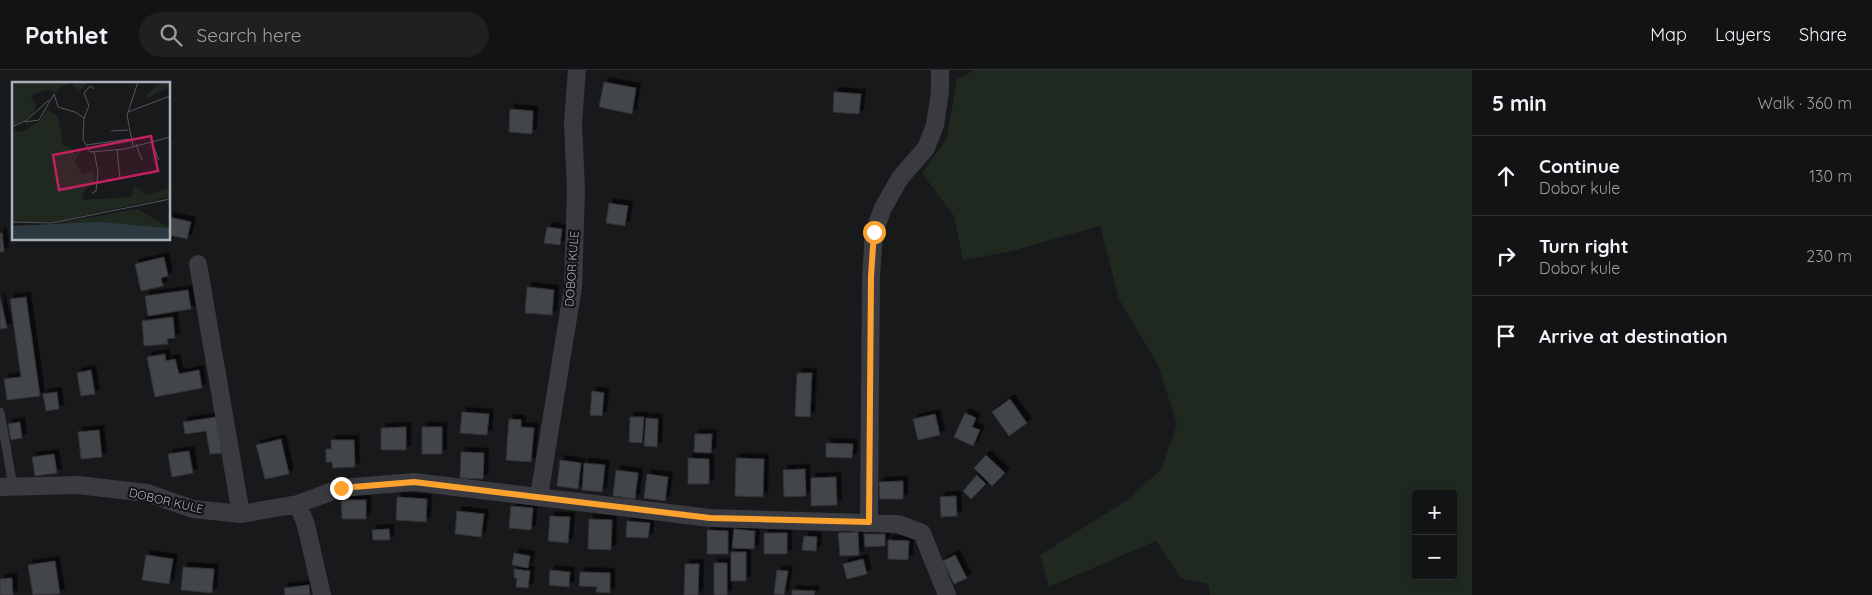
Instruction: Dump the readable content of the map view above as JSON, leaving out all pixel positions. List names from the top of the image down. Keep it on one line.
{"streets":{"street":["DOBOR KULE"]},"page":{"header":"Pathlet","search":"Search here","nav":["Map","Layers","Share"],"heading":["5 min","Walk · 360 m"],"list":[["Continue","Dobor kule","130 m"],["Turn right","Dobor kule","230 m"],"Arrive at destination"],"map_buttons":["+","−"]}}
